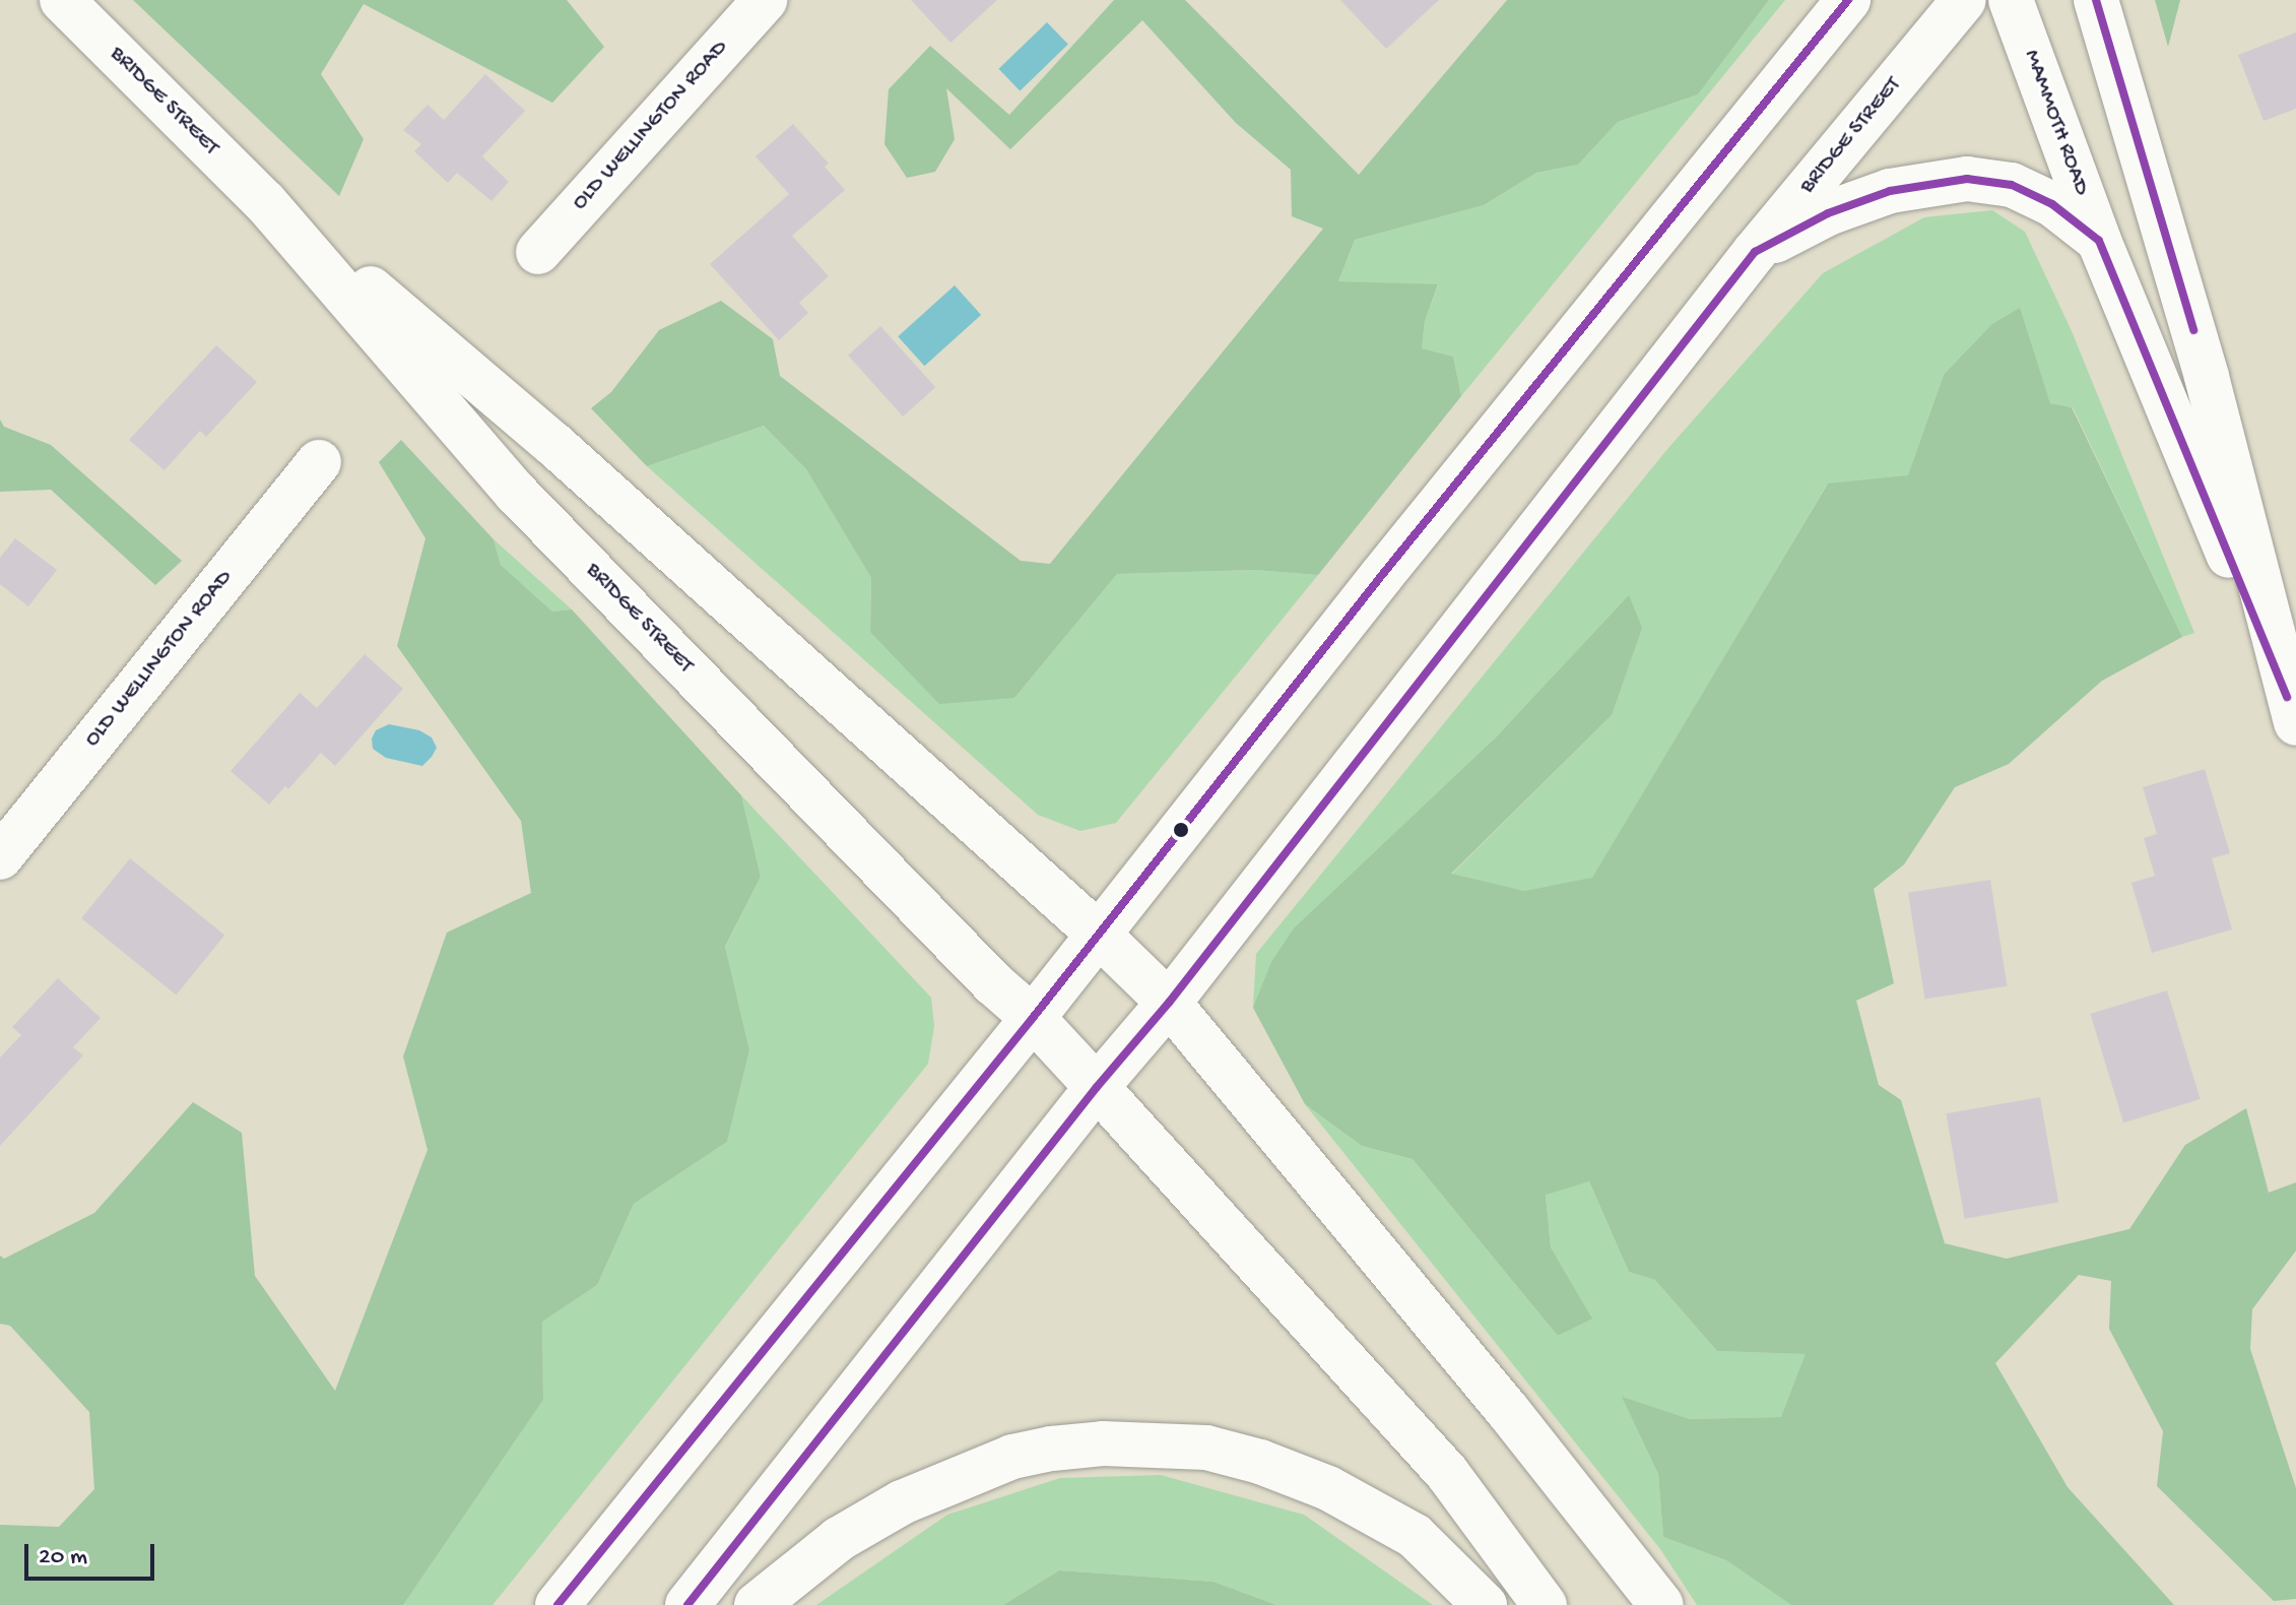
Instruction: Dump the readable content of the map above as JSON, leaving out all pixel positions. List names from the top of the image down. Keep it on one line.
{"streets":{"main road":["BRIDGE STREET","MAMMOTH ROAD","OLD WELLINGTON ROAD"]},"scale_bar":"20 m"}
